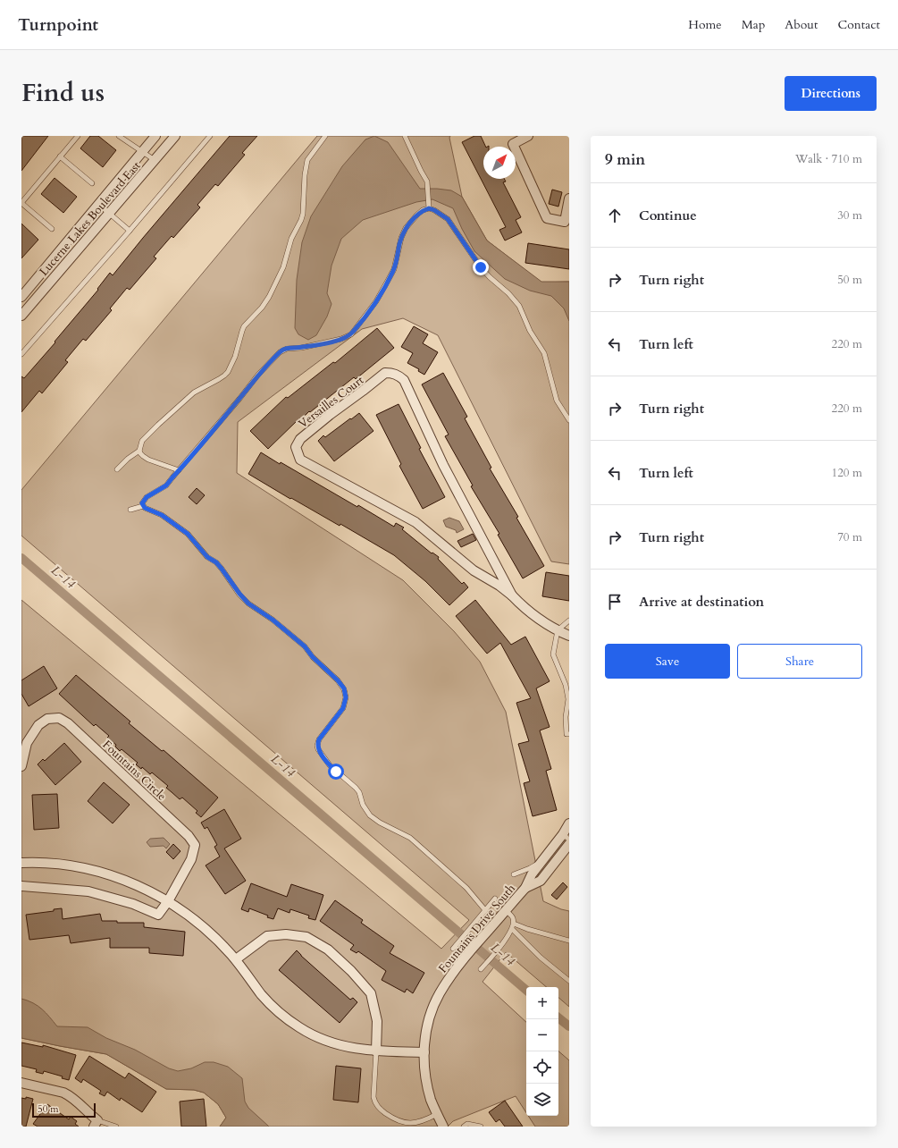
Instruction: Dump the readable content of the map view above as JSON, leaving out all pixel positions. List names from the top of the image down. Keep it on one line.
{"streets":{"street":["Lucerne Lakes Boulevard East","Versailles Court","Fountains Circle","Fountains Drive South"]},"water":["L-14"],"scale_bar":"50 m","north":"top right","page":{"header":"Turnpoint","nav":["Home","Map","About","Contact"],"title":"Find us","buttons":["Directions",["Save","Share"]],"heading":["9 min","Walk · 710 m"],"list":[["Continue","30 m"],["Turn right","50 m"],["Turn left","220 m"],["Turn right","220 m"],["Turn left","120 m"],["Turn right","70 m"],"Arrive at destination"],"map_buttons":["+","−"],"scale":"50 m"}}
